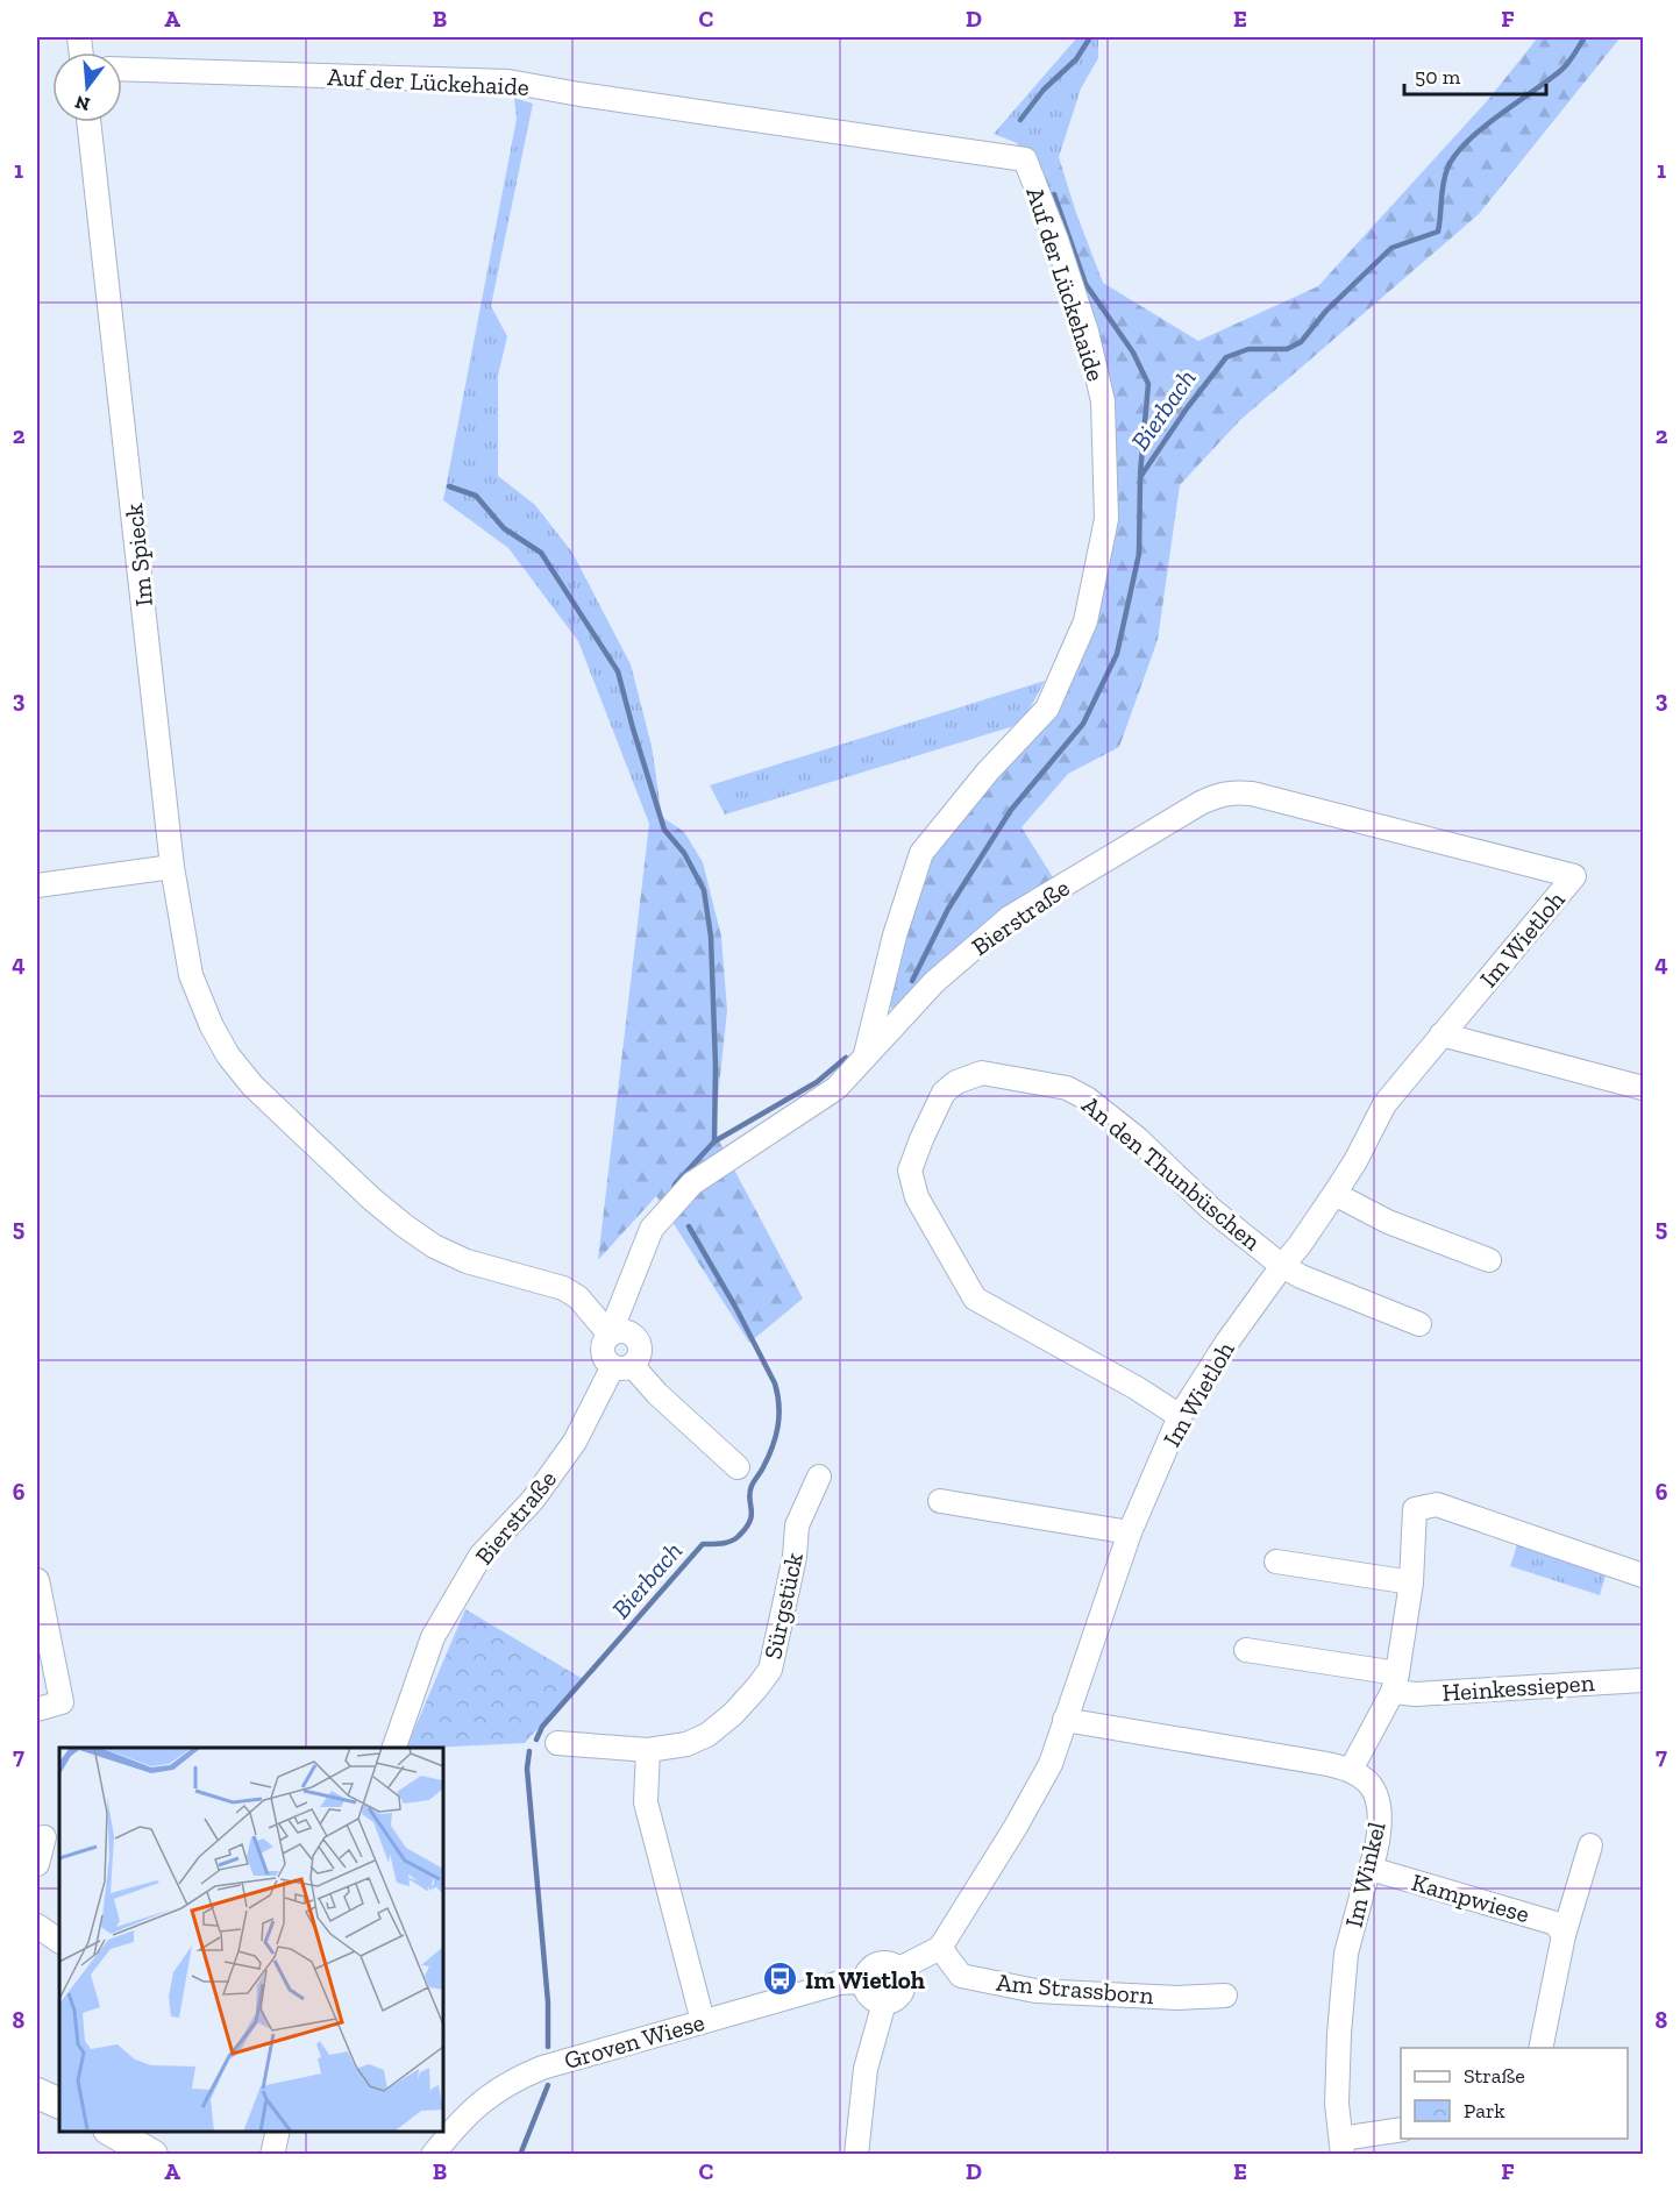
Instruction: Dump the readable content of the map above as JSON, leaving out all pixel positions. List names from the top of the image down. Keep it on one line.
{"streets":{"street":["Auf der Lückehaide","Im Spieck","Bierstraße","Im Wietloh","An den Thunbüschen","Sürgstück","Heinkessiepen","Im Winkel","Kampwiese","Am Strassborn","Groven Wiese"]},"crossings":[["Auf der Lückehaide","Bierstraße"],["Im Spieck","Bierstraße"],["Bierstraße","Im Wietloh"],["Im Wietloh","An den Thunbüschen"],["Im Wietloh","Am Strassborn"],["Im Winkel","Kampwiese"]],"water":["Bierbach"],"places":{"bus stop":["Im Wietloh"]},"legend":["Straße","Park"],"scale_bar":"50 m","north":"bottom","grid":{"columns":["A","B","C","D","E","F"],"rows":["1","2","3","4","5","6","7","8"]}}
